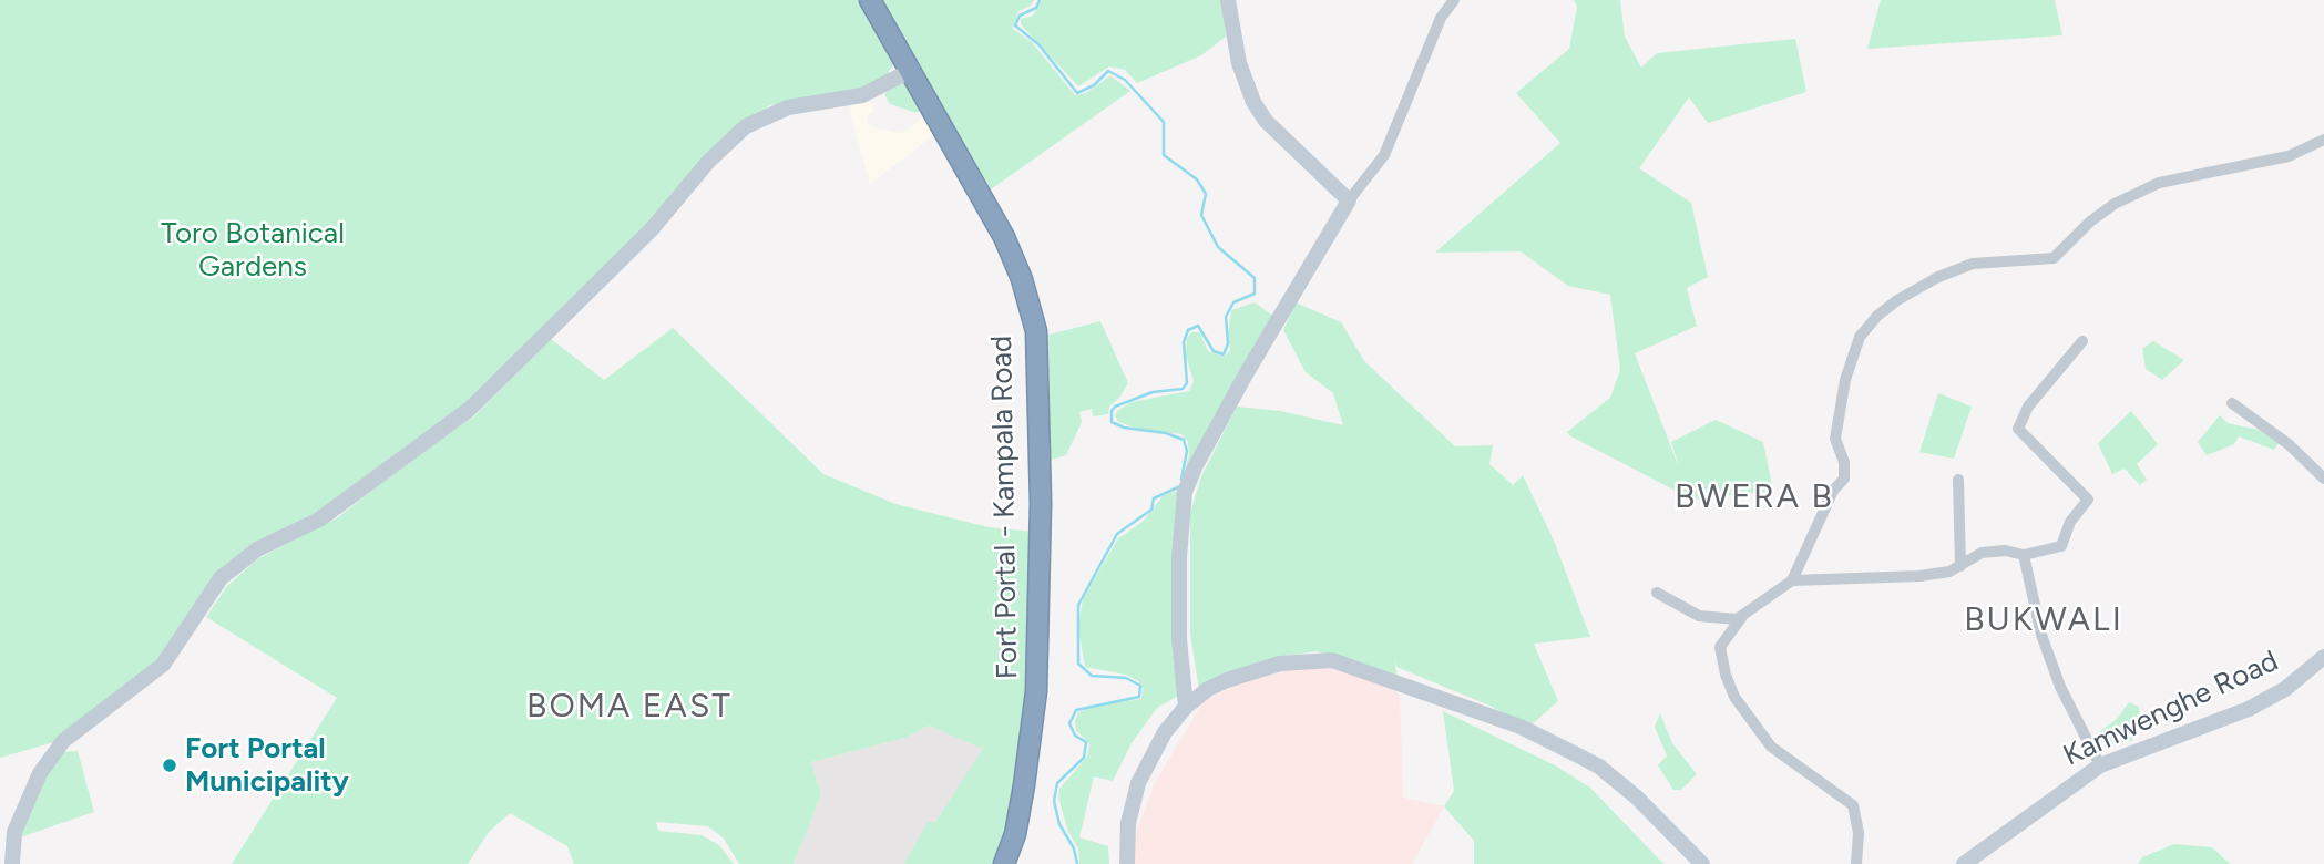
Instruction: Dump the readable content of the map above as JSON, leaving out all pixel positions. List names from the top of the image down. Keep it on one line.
{"streets":{"highway":["Fort Portal - Kampala Road"],"main road":["Kamwenghe Road"]},"districts":["BWERA B","BUKWALI","BOMA EAST"],"parks":["Toro Botanical Gardens"],"places":["Fort Portal Municipality"]}
